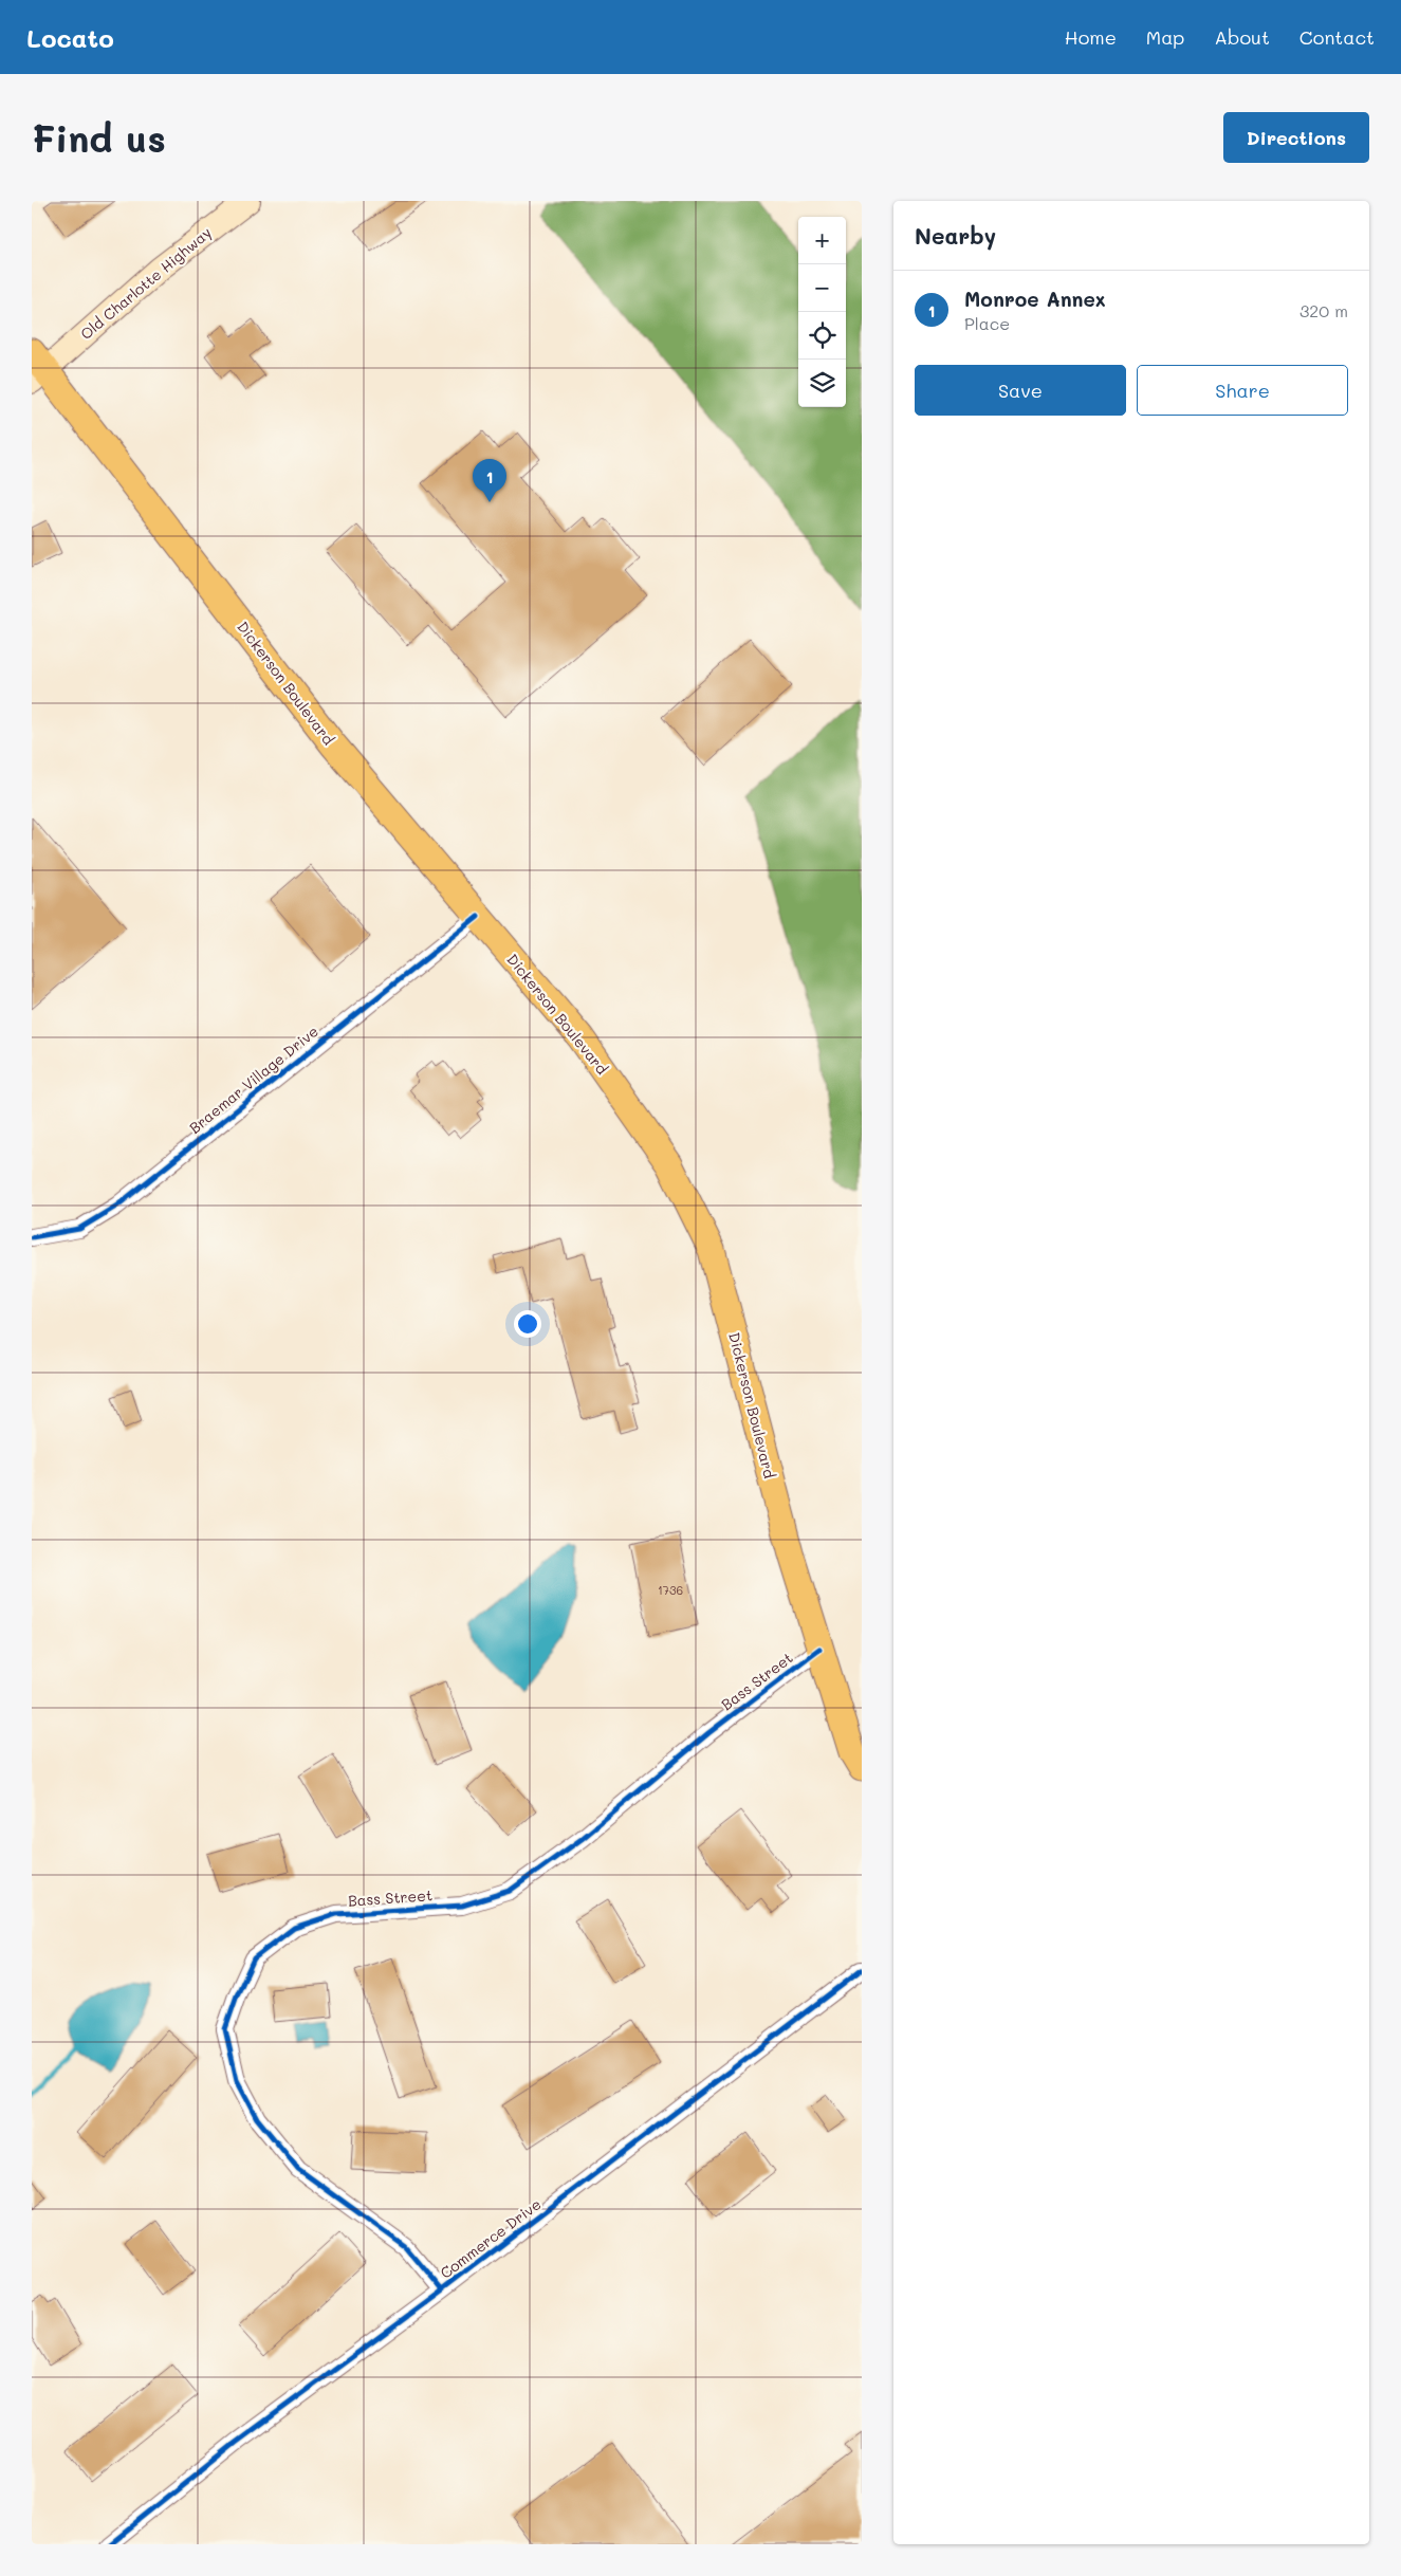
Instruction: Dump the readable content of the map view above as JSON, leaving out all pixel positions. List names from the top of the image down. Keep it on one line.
{"streets":{"main road":["Old Charlotte Highway","Dickerson Boulevard"],"street":["Braemar Village Drive","Bass Street","Commerce Drive"]},"crossings":[["Old Charlotte Highway","Dickerson Boulevard"],["Dickerson Boulevard","Braemar Village Drive"],["Dickerson Boulevard","Bass Street"],["Bass Street","Commerce Drive"]],"house_numbers":["1736"],"page":{"header":"Locato","nav":["Home","Map","About","Contact"],"buttons":["Directions",["Save","Share"]],"title":"Find us","heading":"Nearby","map_buttons":["+","−"],"list":[{"mark":"1","name":"Monroe Annex","note":"Place","value":"320 m"}],"pins":"1"}}
